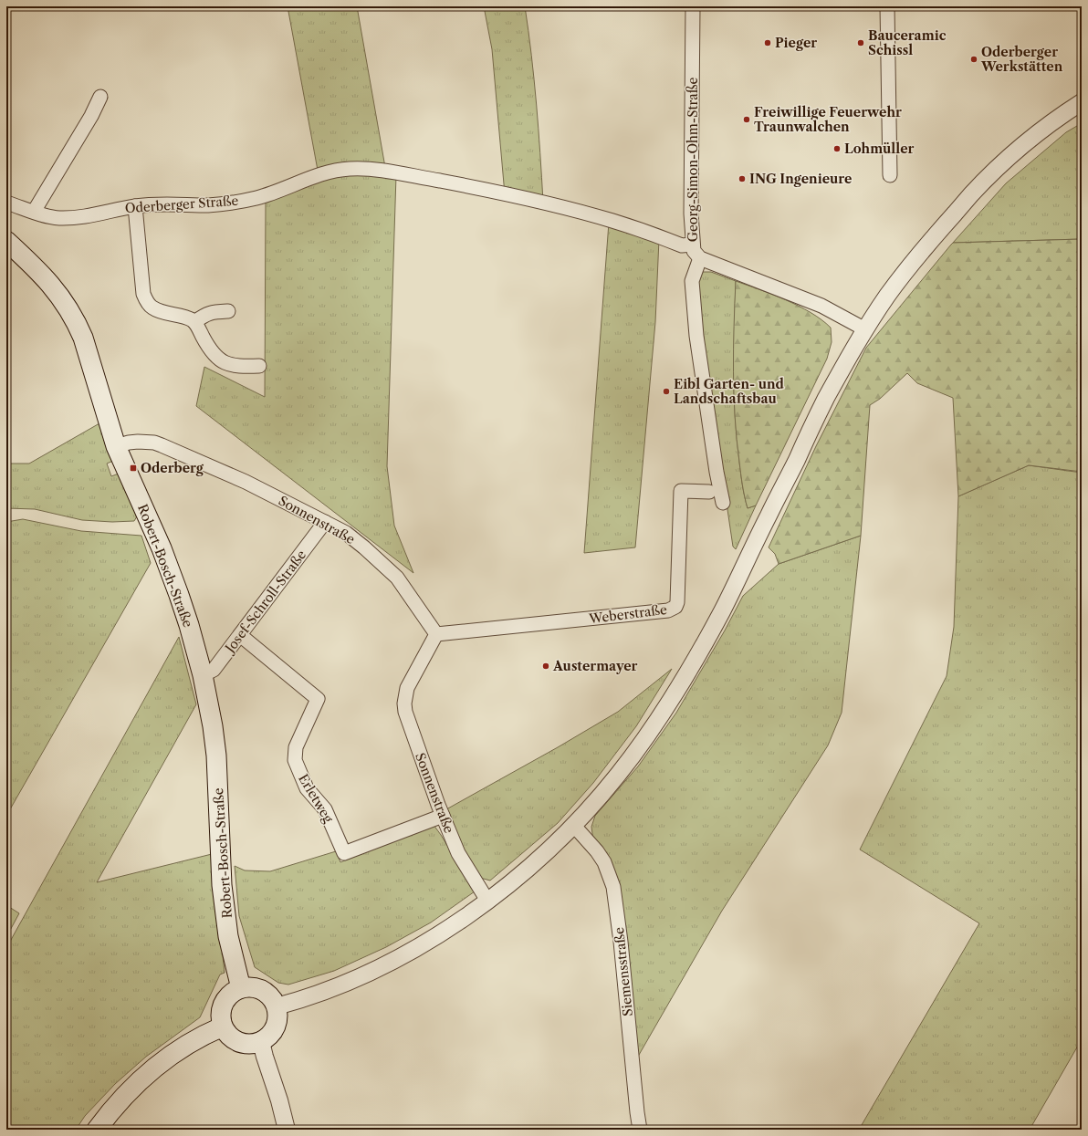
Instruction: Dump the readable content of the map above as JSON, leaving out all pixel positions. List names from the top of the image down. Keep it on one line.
{"streets":{"main road":["Robert-Bosch-Straße"],"street":["Georg-Simon-Ohm-Straße","Oderberger Straße","Sonnenstraße","Josef-Schroll-Straße","Weberstraße","Erletweg","Siemensstraße"]},"crossings":[["Georg-Simon-Ohm-Straße","Oderberger Straße"],["Sonnenstraße","Robert-Bosch-Straße"],["Sonnenstraße","Josef-Schroll-Straße"],["Sonnenstraße","Weberstraße"],["Sonnenstraße","Erletweg"],["Robert-Bosch-Straße","Josef-Schroll-Straße"],["Josef-Schroll-Straße","Erletweg"]],"places":{"other":["Pieger","Bauceramic Schissl","Oderberger Werkstätten","Freiwillige Feuerwehr Traunwalchen","Lohmüller","ING Ingenieure","Eibl Garten- und Landschaftsbau","Austermayer"],"transit":["Oderberg"]}}
